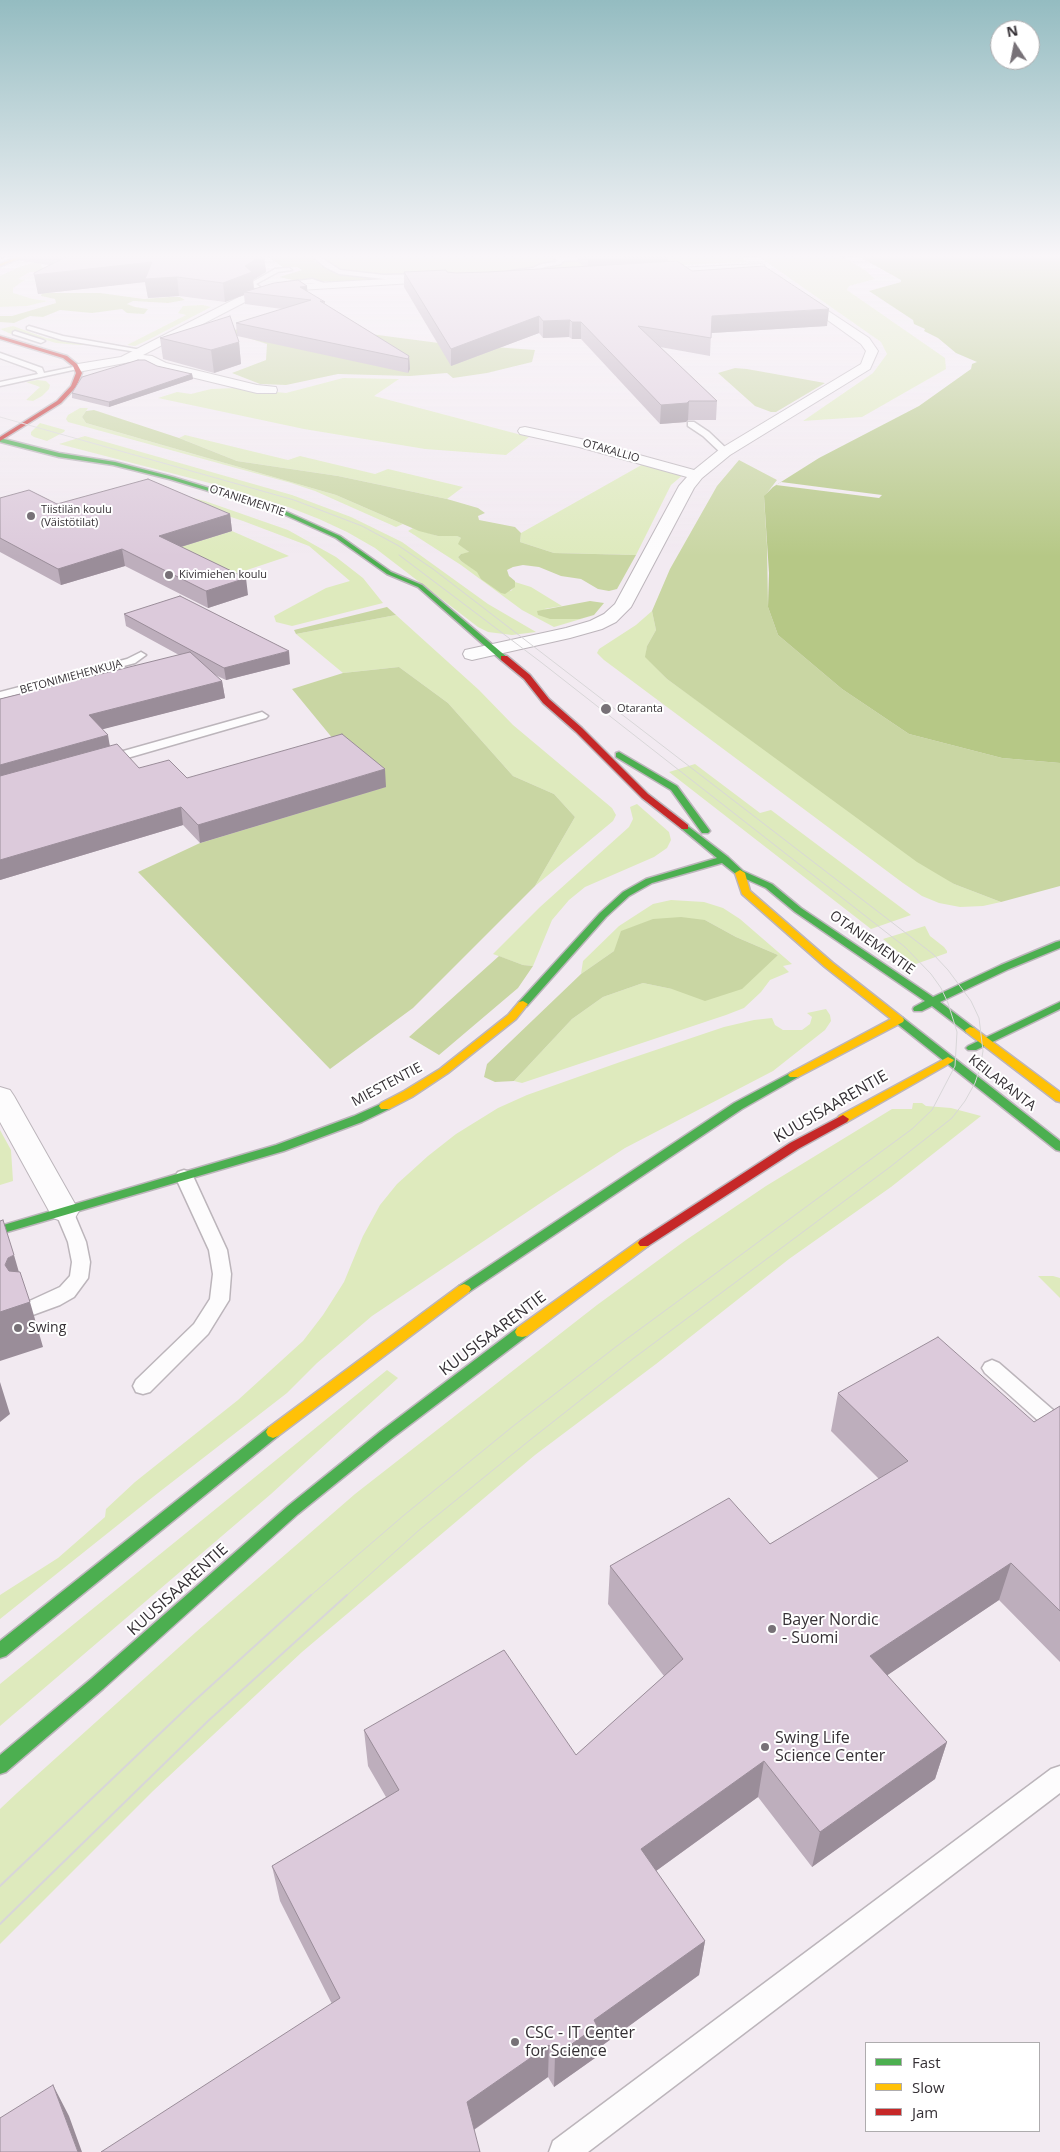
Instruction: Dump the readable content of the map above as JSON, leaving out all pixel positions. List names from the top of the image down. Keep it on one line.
{"streets":{"main road":["OTANIEMENTIE","KEILARANTA","MIESTENTIE","KUUSISAARENTIE"],"street":["OTAKALLIO"],"lane":["BETONIMIEHENKUJA"]},"crossings":[["OTANIEMENTIE","KEILARANTA"],["OTANIEMENTIE","MIESTENTIE"],["OTANIEMENTIE","KUUSISAARENTIE"],["KEILARANTA","KUUSISAARENTIE"]],"places":["Tiistilän koulu (Väistötilat)","Kivimiehen koulu","Otaranta","Swing","Bayer Nordic - Suomi","Swing Life Science Center","CSC - IT Center for Science"],"legend":["Fast","Slow","Jam"],"north":"top"}
